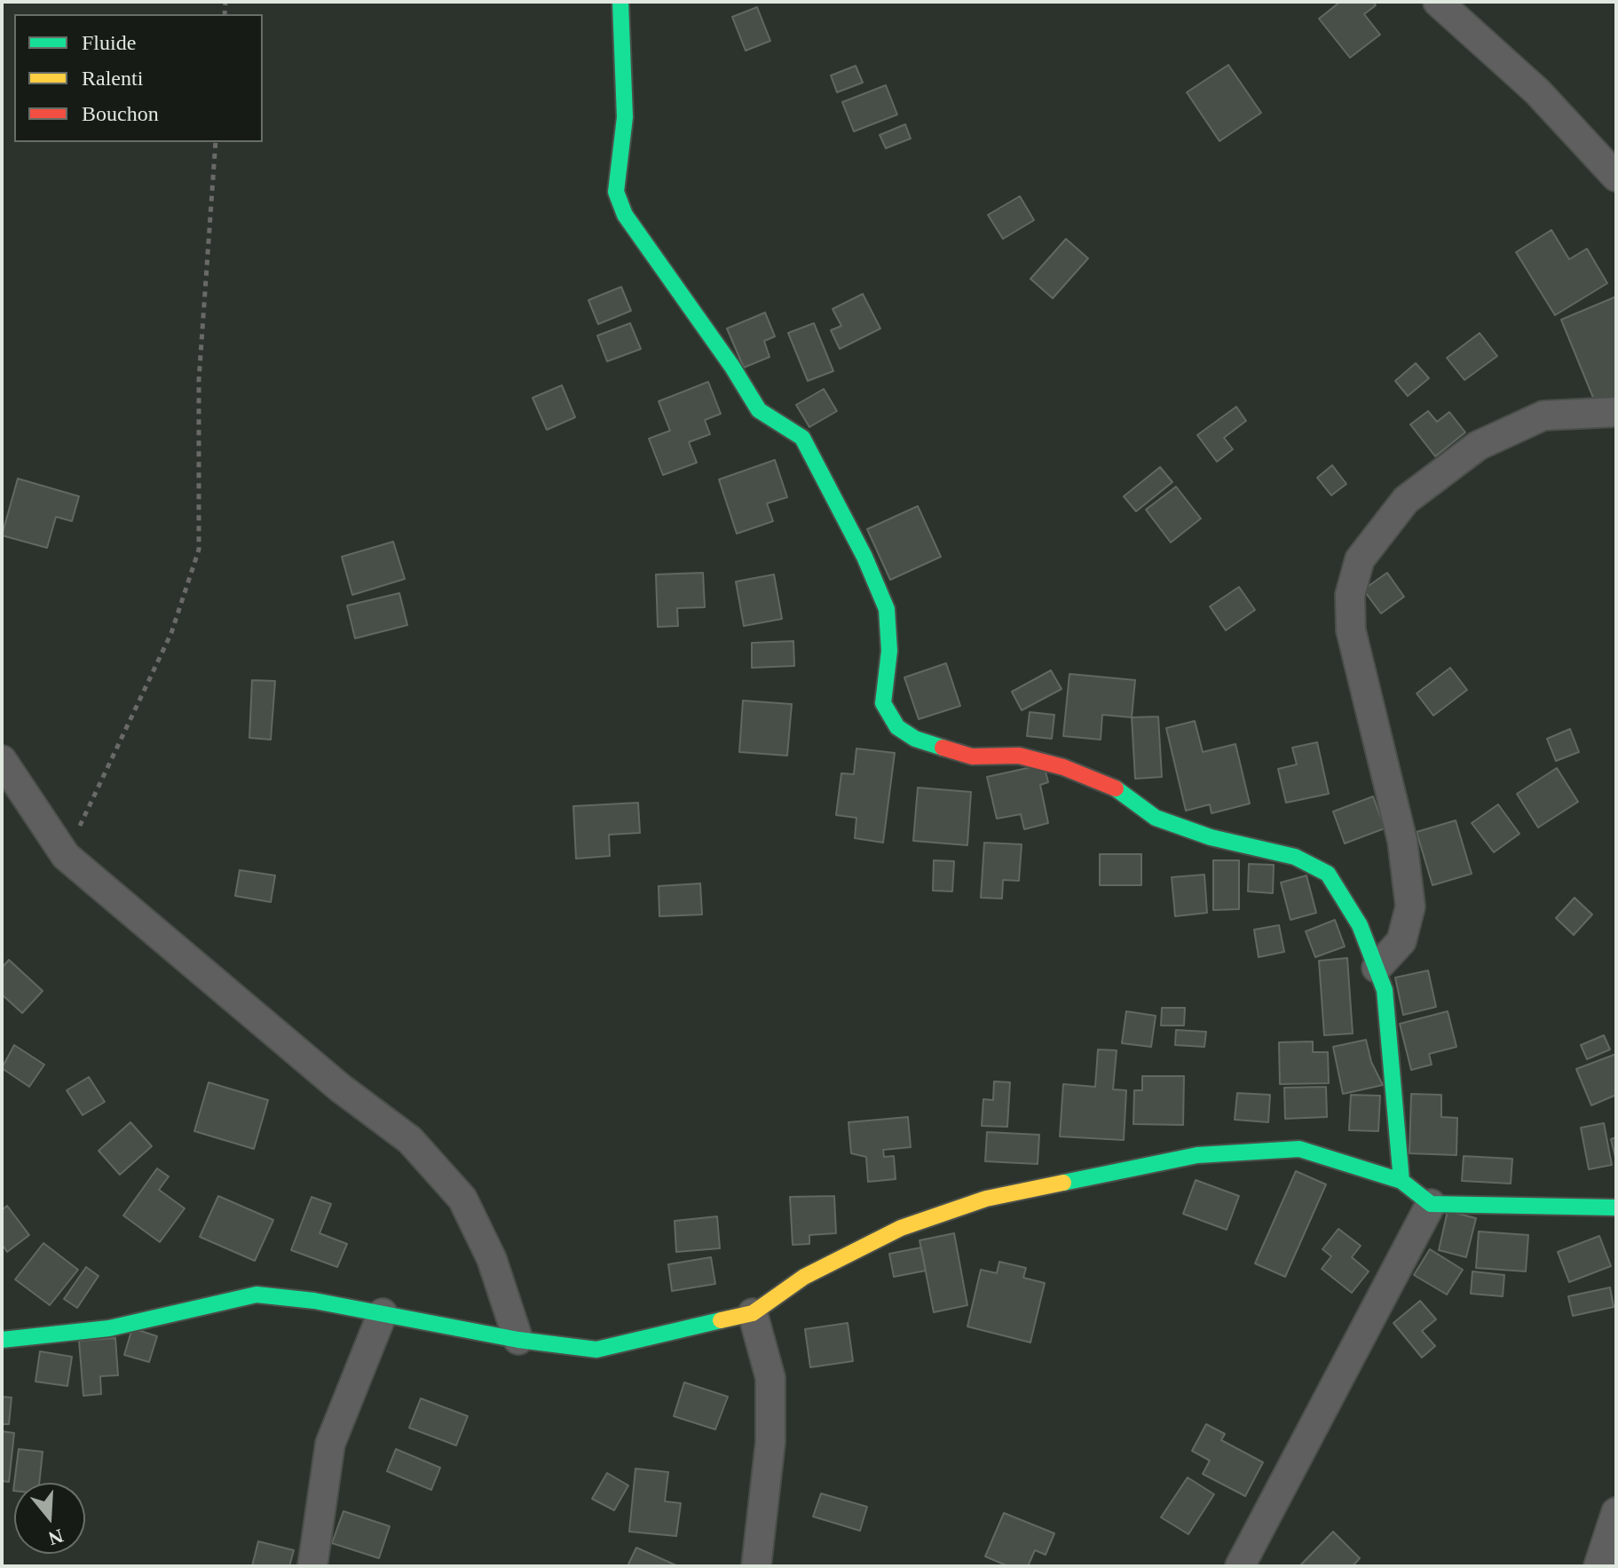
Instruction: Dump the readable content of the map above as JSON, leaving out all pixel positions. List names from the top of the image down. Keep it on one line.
{"legend":["Fluide","Ralenti","Bouchon"],"north":"bottom"}
